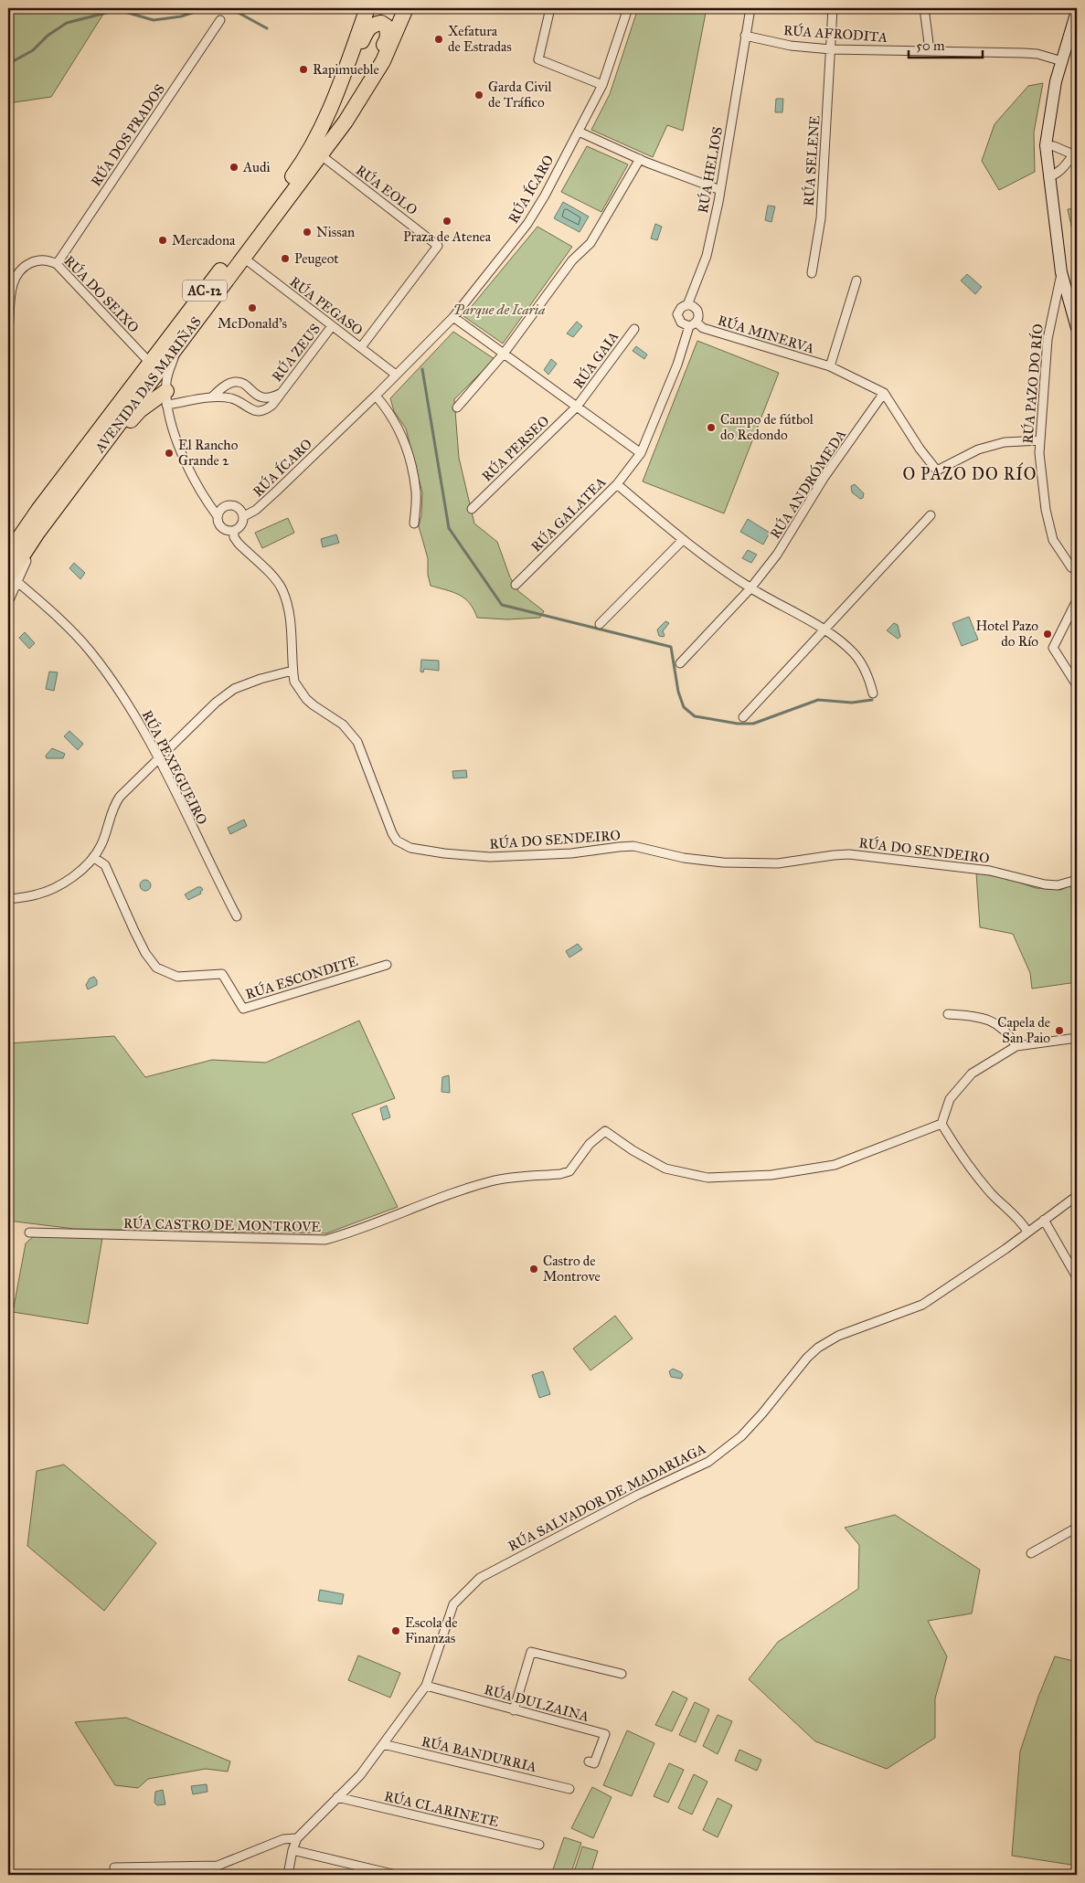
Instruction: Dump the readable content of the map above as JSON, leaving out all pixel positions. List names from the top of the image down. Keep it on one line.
{"streets":{"highway":["AC-12","AVENIDA DAS MARIÑAS"],"street":["RÚA AFRODITA","RÚA DOS PRADOS","RÚA SELENE","RÚA HELIOS","RÚA ÍCARO","RÚA EOLO","RÚA DO SEIXO","RÚA PEGASO","RÚA MINERVA","RÚA ZEUS","RÚA GAIA","RÚA PAZO DO RÍO","RÚA PERSEO","RÚA ANDRÓMEDA","RÚA GALATEA","RÚA PEXEGUEIRO","RÚA DO SENDEIRO","RÚA ESCONDITE","RÚA CASTRO DE MONTROVE","RÚA SALVADOR DE MADARIAGA","RÚA DULZAINA","RÚA BANDURRIA","RÚA CLARINETE"]},"crossings":[["RÚA AFRODITA","RÚA SELENE"],["RÚA AFRODITA","RÚA HELIOS"],["RÚA DOS PRADOS","RÚA DO SEIXO"],["RÚA HELIOS","RÚA MINERVA"],["RÚA ÍCARO","RÚA PEGASO"],["RÚA ÍCARO","RÚA DO SENDEIRO"],["RÚA EOLO","RÚA PEGASO"],["RÚA EOLO","AVENIDA DAS MARIÑAS"],["RÚA DO SEIXO","AVENIDA DAS MARIÑAS"],["RÚA PEGASO","RÚA ZEUS"],["RÚA PEGASO","AVENIDA DAS MARIÑAS"],["RÚA MINERVA","RÚA ANDRÓMEDA"],["RÚA ZEUS","RÚA DO SENDEIRO"],["RÚA GAIA","RÚA PERSEO"],["AVENIDA DAS MARIÑAS","RÚA PEXEGUEIRO"],["RÚA ANDRÓMEDA","RÚA GALATEA"],["RÚA SALVADOR DE MADARIAGA","RÚA DULZAINA"],["RÚA SALVADOR DE MADARIAGA","RÚA BANDURRIA"],["RÚA SALVADOR DE MADARIAGA","RÚA CLARINETE"]],"districts":["O PAZO DO RÍO"],"parks":["Parque de Icaria"],"places":["Xefatura de Estradas","Rapimueble","Garda Civil de Tráfico","Audi","Praza de Atenea","Nissan","Mercadona","Peugeot","McDonald's","Campo de fútbol do Redondo","El Rancho Grande 2","Hotel Pazo do Río","Capela de San Paio","Castro de Montrove","Escola de Finanzas"],"scale_bar":"50 m"}
